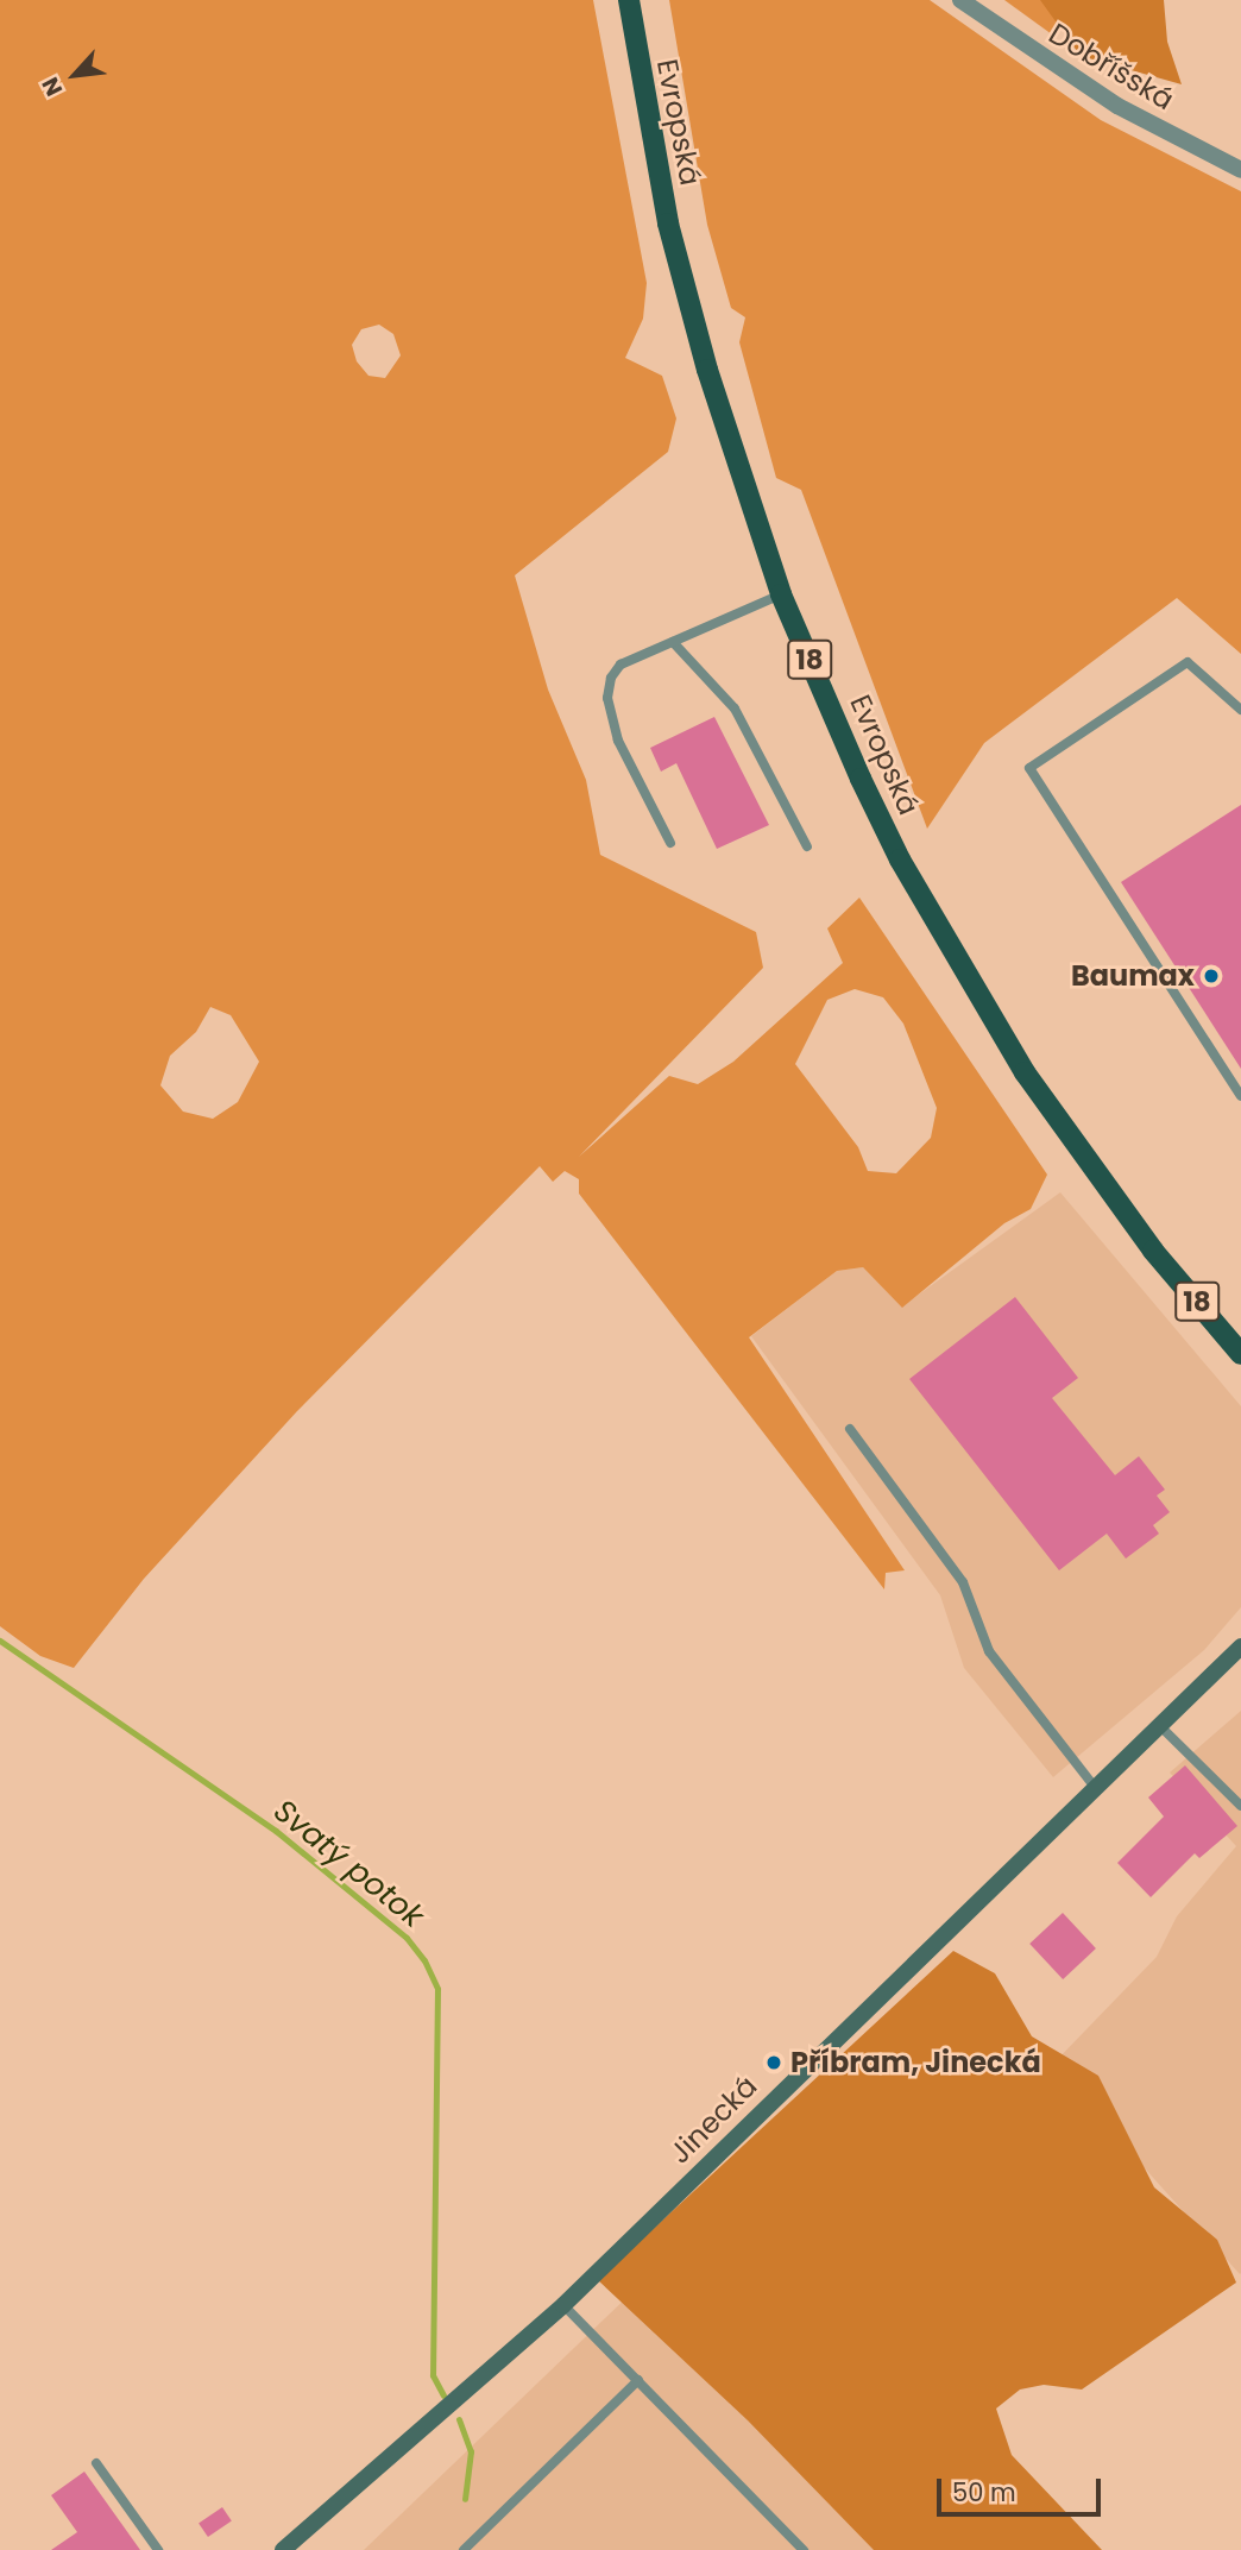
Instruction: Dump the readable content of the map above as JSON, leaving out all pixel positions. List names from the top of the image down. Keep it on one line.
{"streets":{"main road":["Evropská","18","Jinecká"],"street":["Dobříšská"]},"water":["Svatý potok"],"places":["Baumax","Příbram, Jinecká"],"scale_bar":"50 m","north":"bottom left"}
